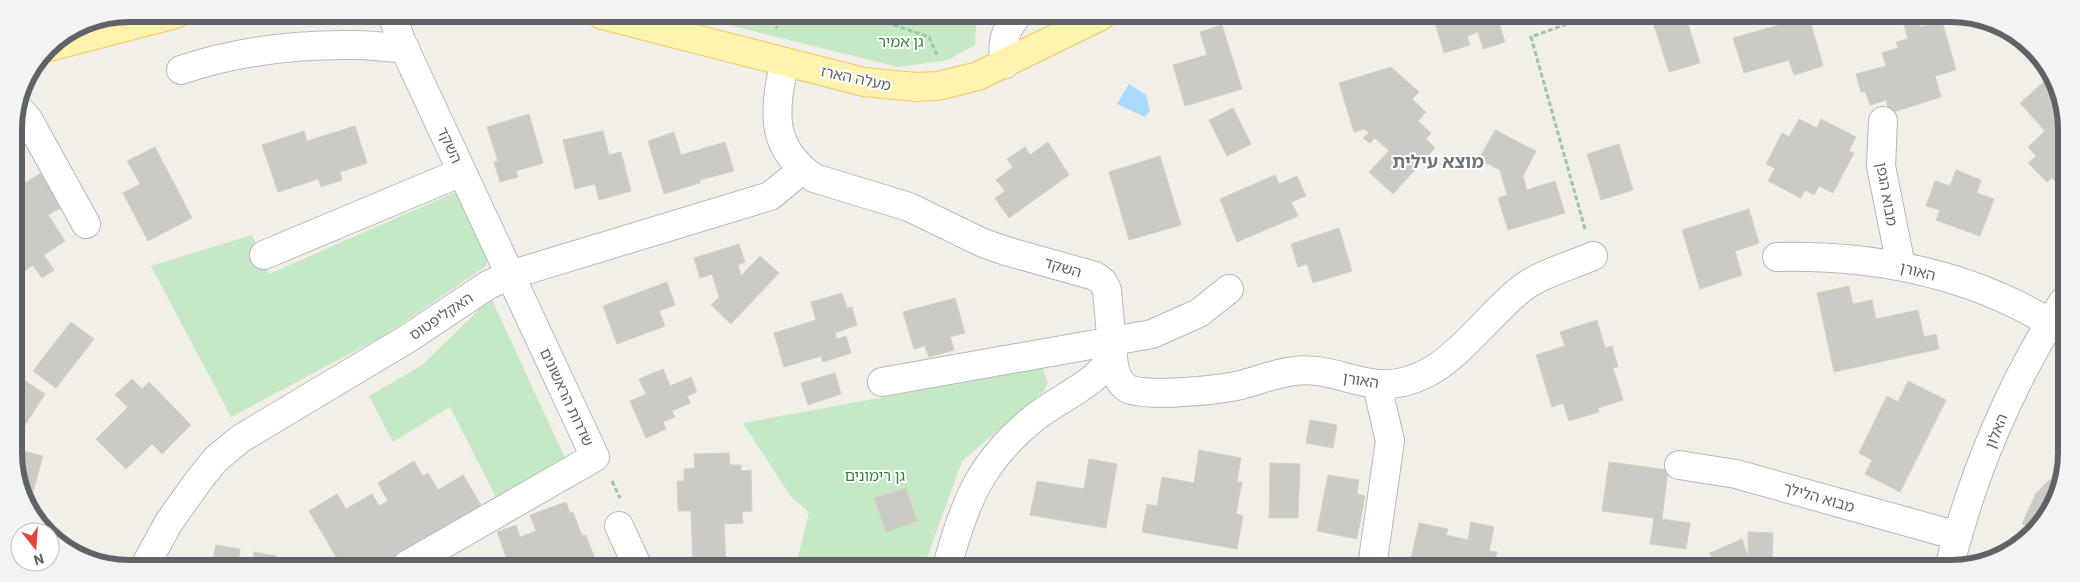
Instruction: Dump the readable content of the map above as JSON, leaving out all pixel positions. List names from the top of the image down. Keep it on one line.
{"streets":{"main road":["מעלה הארז"],"street":["השקד","מבוא הגפן","האורן","האקליפטוס","שדרות הראשונים","האלון","מבוא הלילך"]},"crossings":[["מעלה הארז","השקד"],["השקד","האורן"],["השקד","האקליפטוס"],["השקד","שדרות הראשונים"],["מבוא הגפן","האורן"],["האורן","האלון"],["האקליפטוס","שדרות הראשונים"],["האלון","מבוא הלילך"]],"districts":["מוצא עילית"],"parks":["גן אמיר","גן רימונים"],"north":"bottom"}
